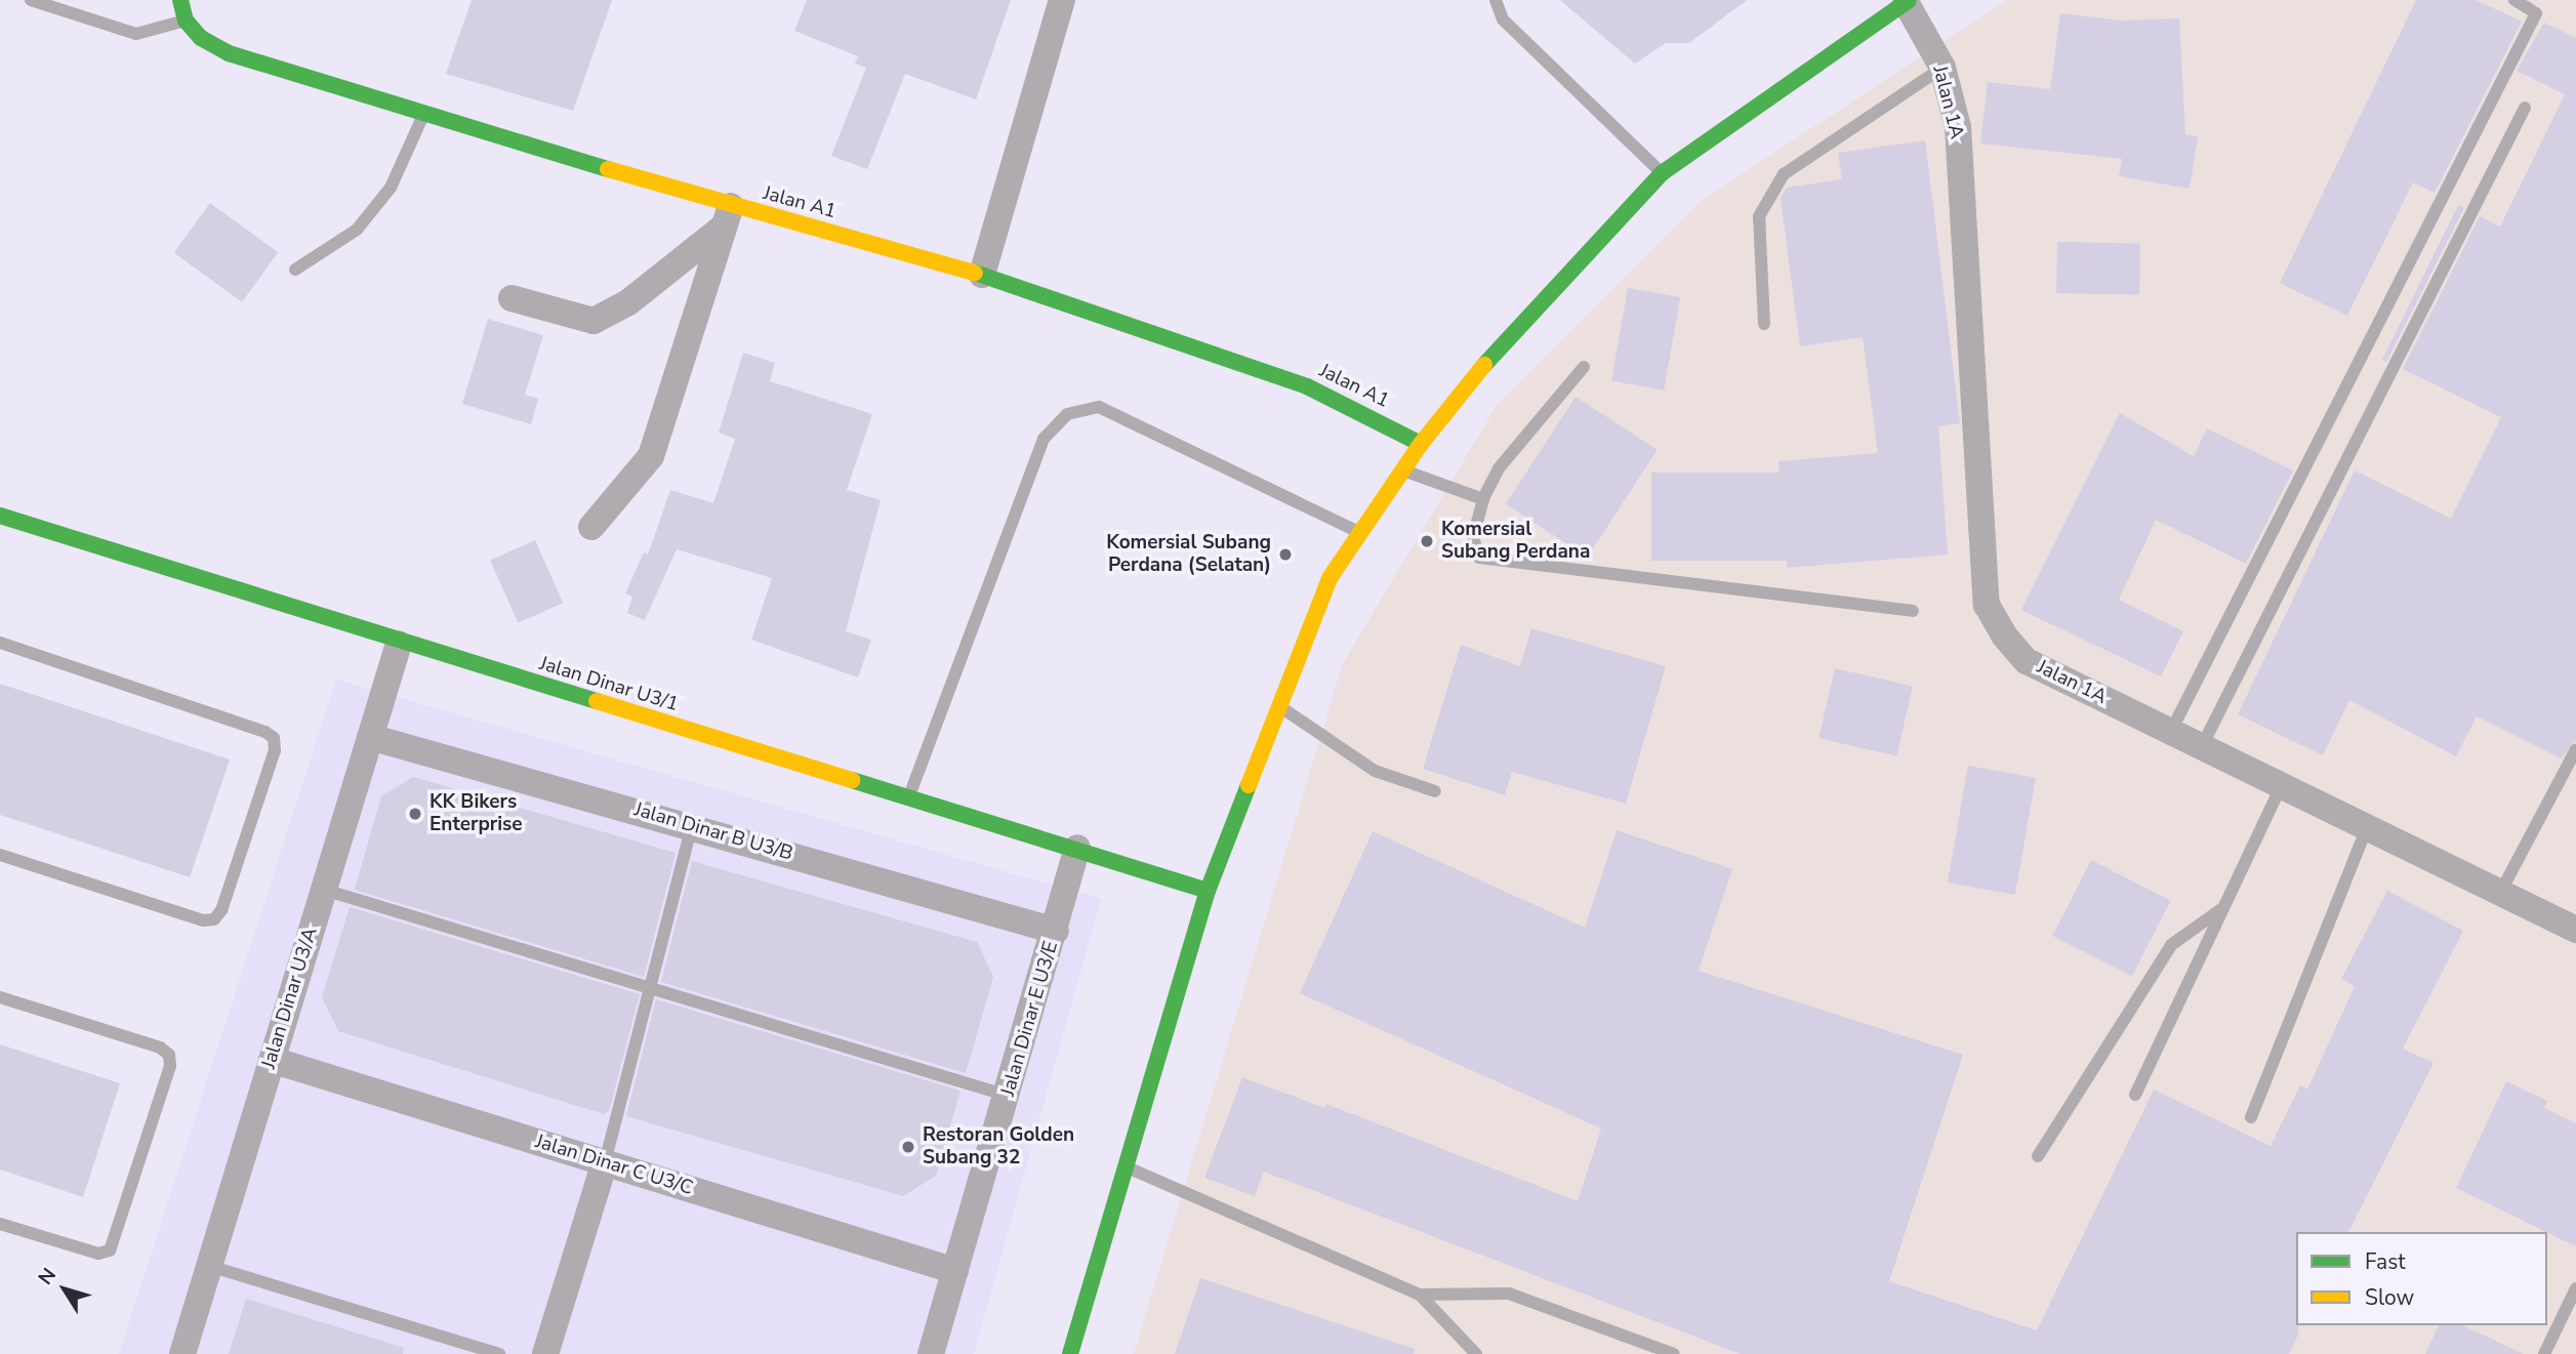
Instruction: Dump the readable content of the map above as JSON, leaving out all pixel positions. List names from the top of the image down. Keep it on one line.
{"streets":{"street":["Jalan 1A","Jalan A1","Jalan Dinar U3/1","Jalan Dinar B U3/B","Jalan Dinar U3/A","Jalan Dinar E U3/E","Jalan Dinar C U3/C"]},"crossings":[["Jalan Dinar U3/1","Jalan Dinar U3/A"],["Jalan Dinar U3/1","Jalan Dinar E U3/E"],["Jalan Dinar B U3/B","Jalan Dinar U3/A"],["Jalan Dinar B U3/B","Jalan Dinar E U3/E"],["Jalan Dinar U3/A","Jalan Dinar C U3/C"],["Jalan Dinar E U3/E","Jalan Dinar C U3/C"]],"places":["Komersial Subang Perdana","Komersial Subang Perdana (Selatan)","KK Bikers Enterprise","Restoran Golden Subang 32"],"legend":["Fast","Slow"],"north":"top left"}
